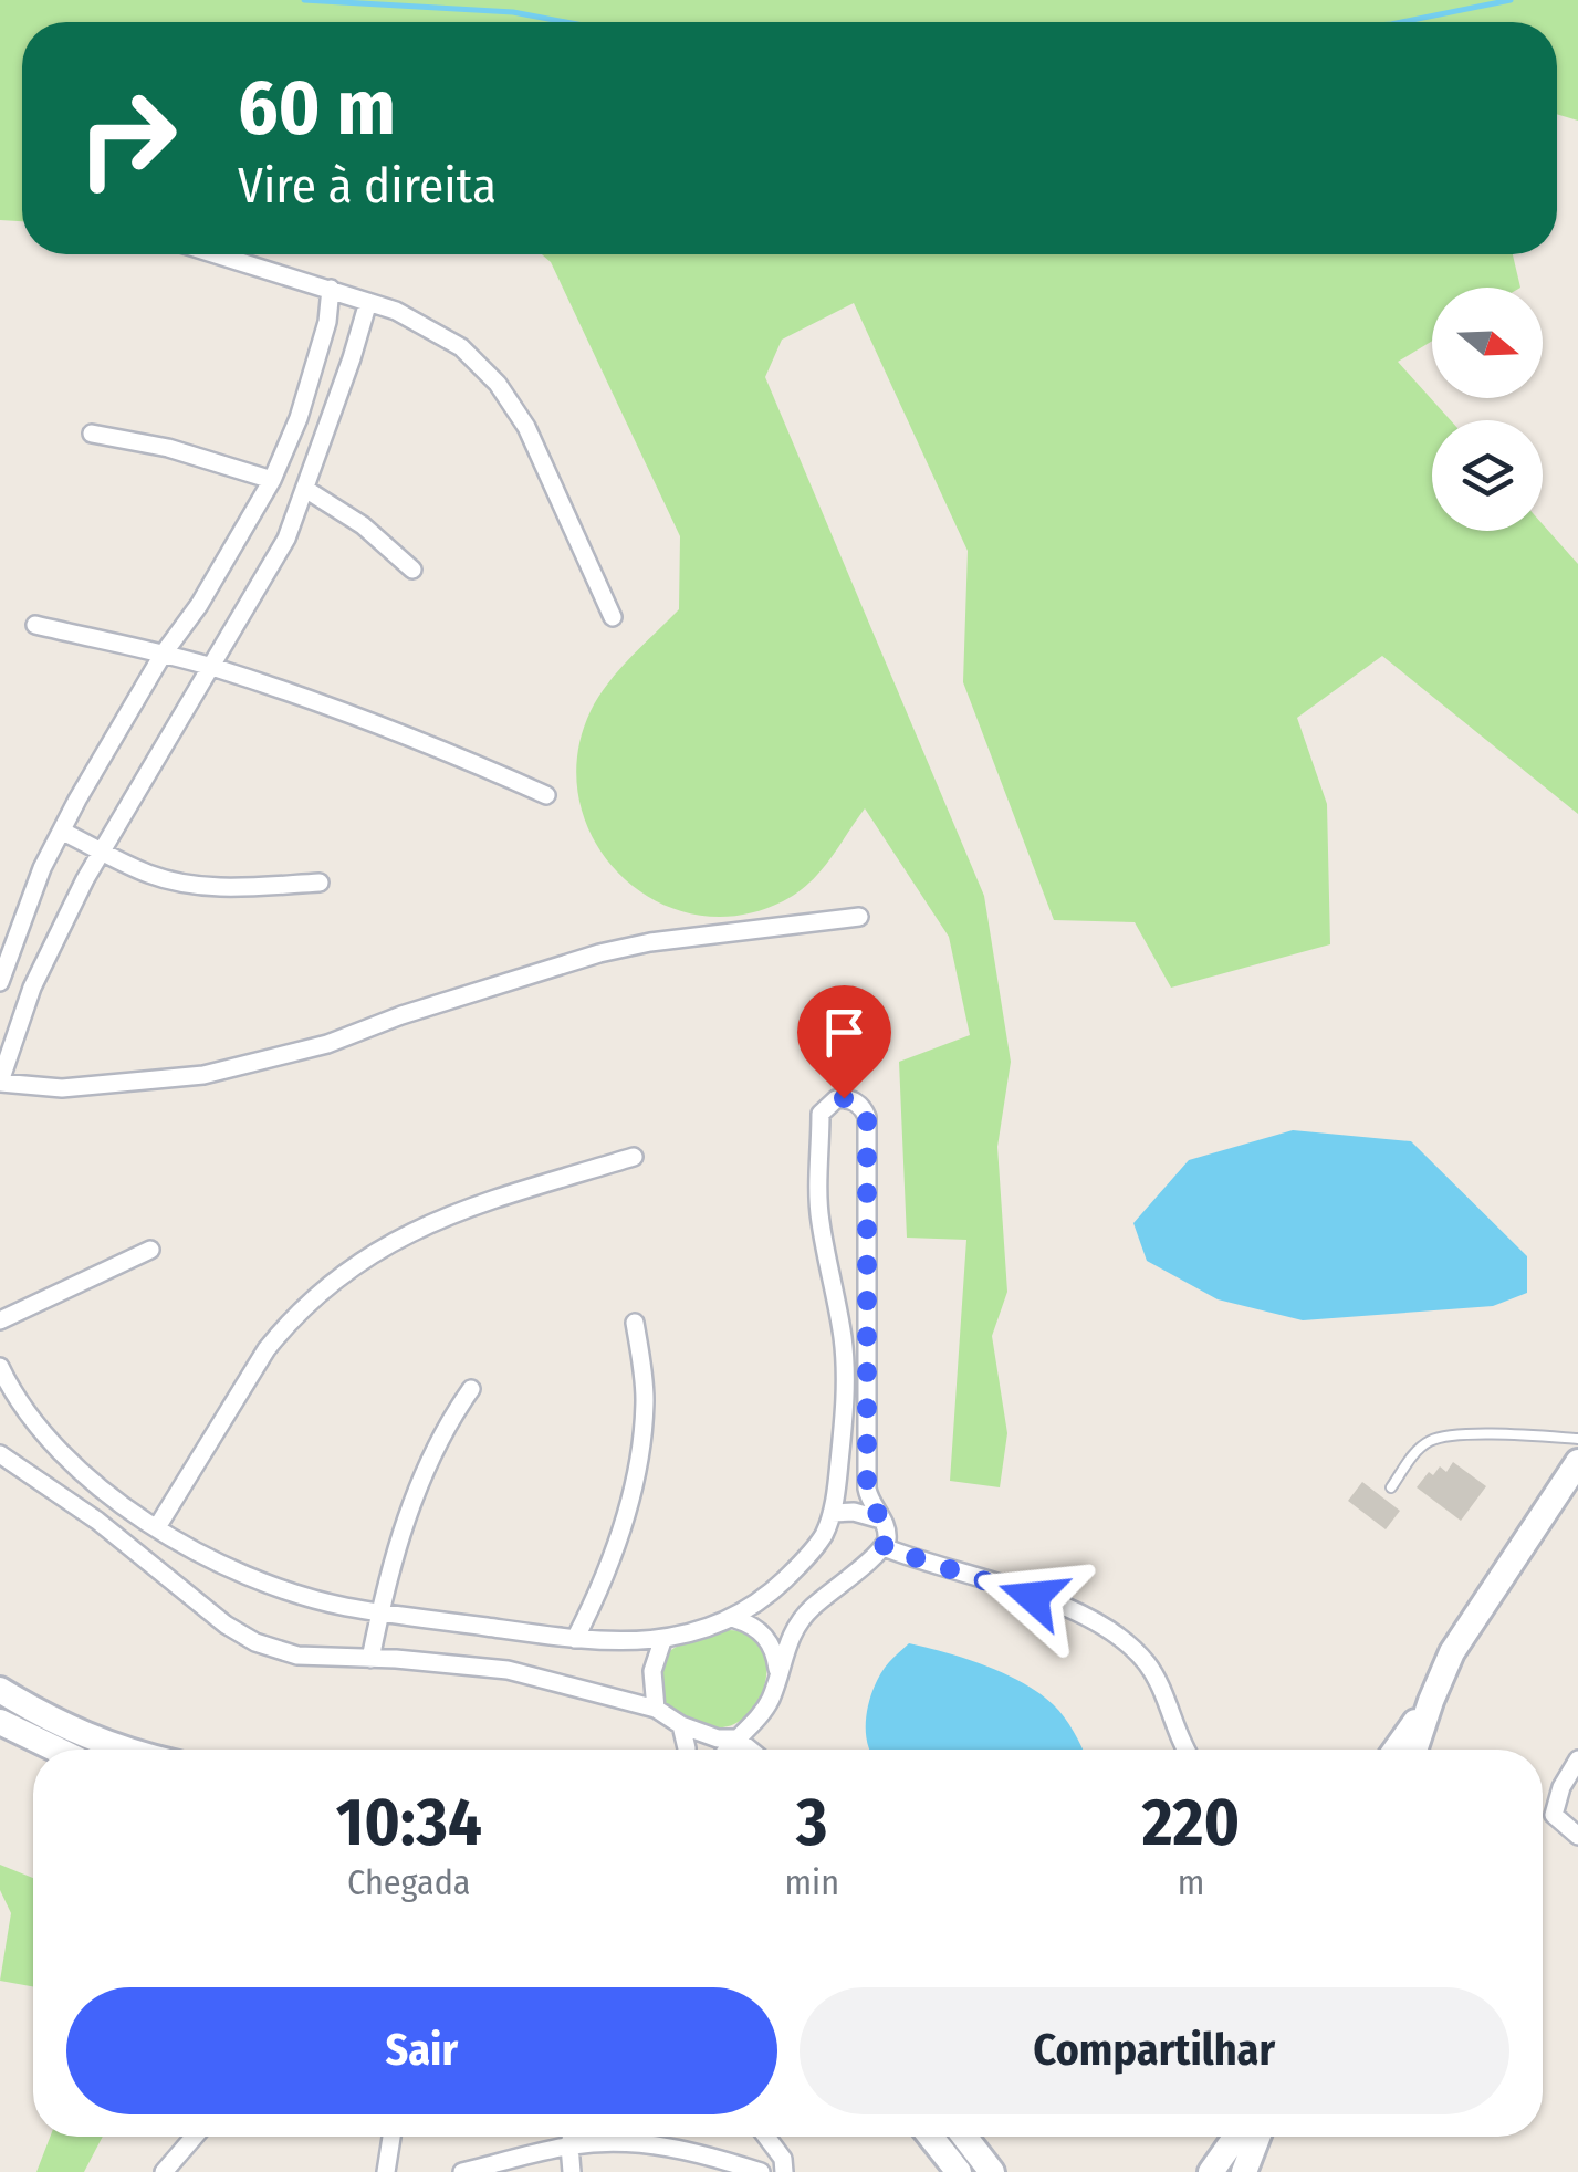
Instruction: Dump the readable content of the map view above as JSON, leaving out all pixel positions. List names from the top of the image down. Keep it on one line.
{"north":"right","page":{"turn":["60 m","Vire à direita"],"eta":["10:34","Chegada","3","min","220","m"],"buttons":["Sair","Compartilhar"]}}
